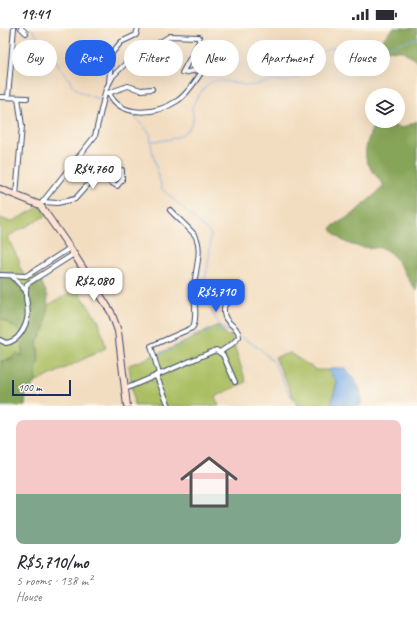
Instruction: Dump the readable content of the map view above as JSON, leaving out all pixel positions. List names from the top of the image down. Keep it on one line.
{"scale_bar":"100 m","page":{"status":"19:41","chip":["Buy","Rent","Filters","New","Apartment","House"],"price":["R$4,760","R$2,080","R$5,710"],"scale":"100 m","list":[{"name":"R$5,710/mo","note":"5 rooms · 138 m² · House"}]}}
